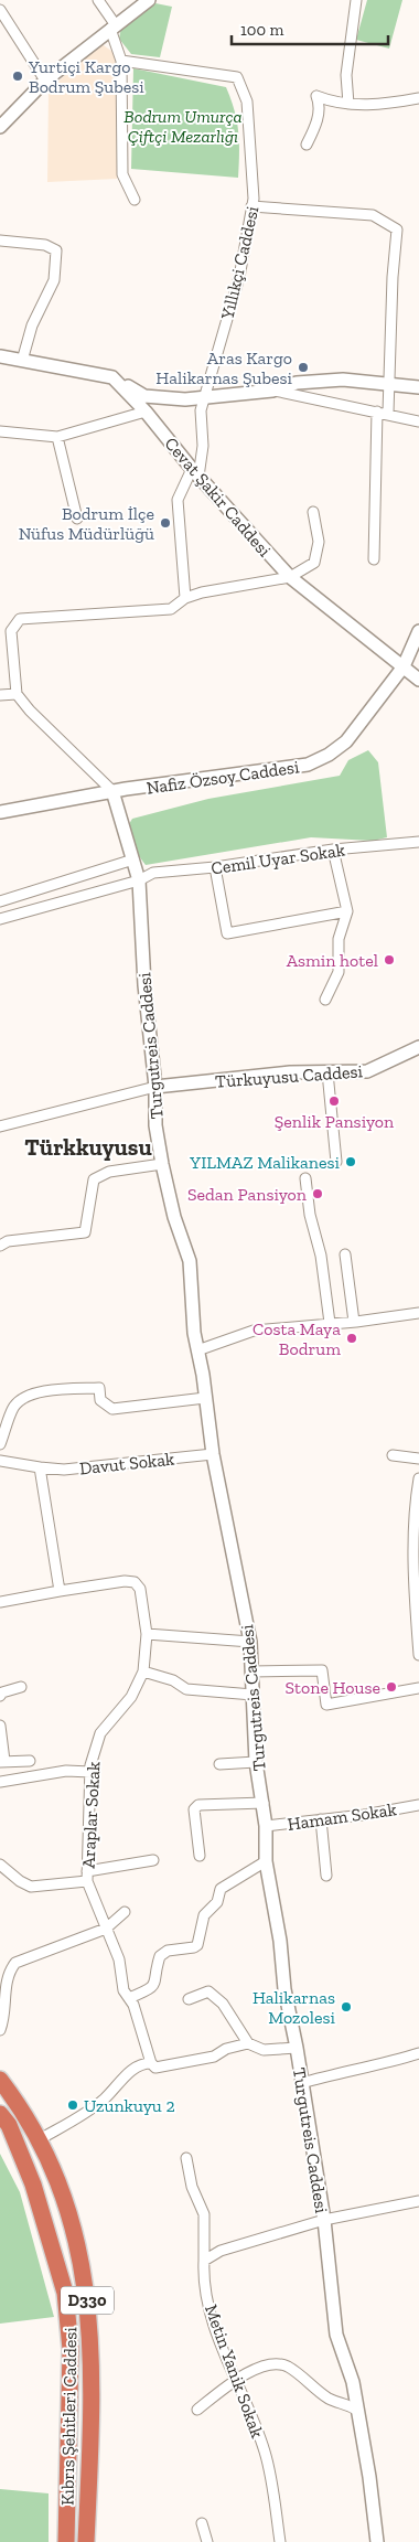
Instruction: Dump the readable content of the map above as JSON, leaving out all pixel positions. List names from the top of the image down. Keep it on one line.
{"streets":{"highway":["D330","Kıbrıs Şehitleri Caddesi"],"main road":["Cevat Şakir Caddesi","Nafiz Özsoy Caddesi","Turgutreis Caddesi","Türkuyusu Caddesi"],"street":["Yıllıkçi Caddesi","Cemil Uyar Sokak","Davut Sokak","Araplar Sokak","Hamam Sokak","Metin Yanik Sokak"]},"crossings":[["Yıllıkçi Caddesi","Cevat Şakir Caddesi"],["Cevat Şakir Caddesi","Nafiz Özsoy Caddesi"],["Nafiz Özsoy Caddesi","Turgutreis Caddesi"],["Cemil Uyar Sokak","Turgutreis Caddesi"],["Turgutreis Caddesi","Türkuyusu Caddesi"],["Turgutreis Caddesi","Davut Sokak"],["Turgutreis Caddesi","Hamam Sokak"]],"districts":["Türkkuyusu"],"parks":["Bodrum Umurça Çiftçi Mezarlığı"],"places":["Yurtiçi Kargo Bodrum Şubesi","Aras Kargo Halikarnas Şubesi","Bodrum İlçe Nüfus Müdürlüğü","Asmin hotel","Şenlik Pansiyon","YILMAZ Malikanesi","Sedan Pansiyon","Costa Maya Bodrum","Stone House","Halikarnas Mozolesi","Uzunkuyu 2"],"scale_bar":"100 m"}
